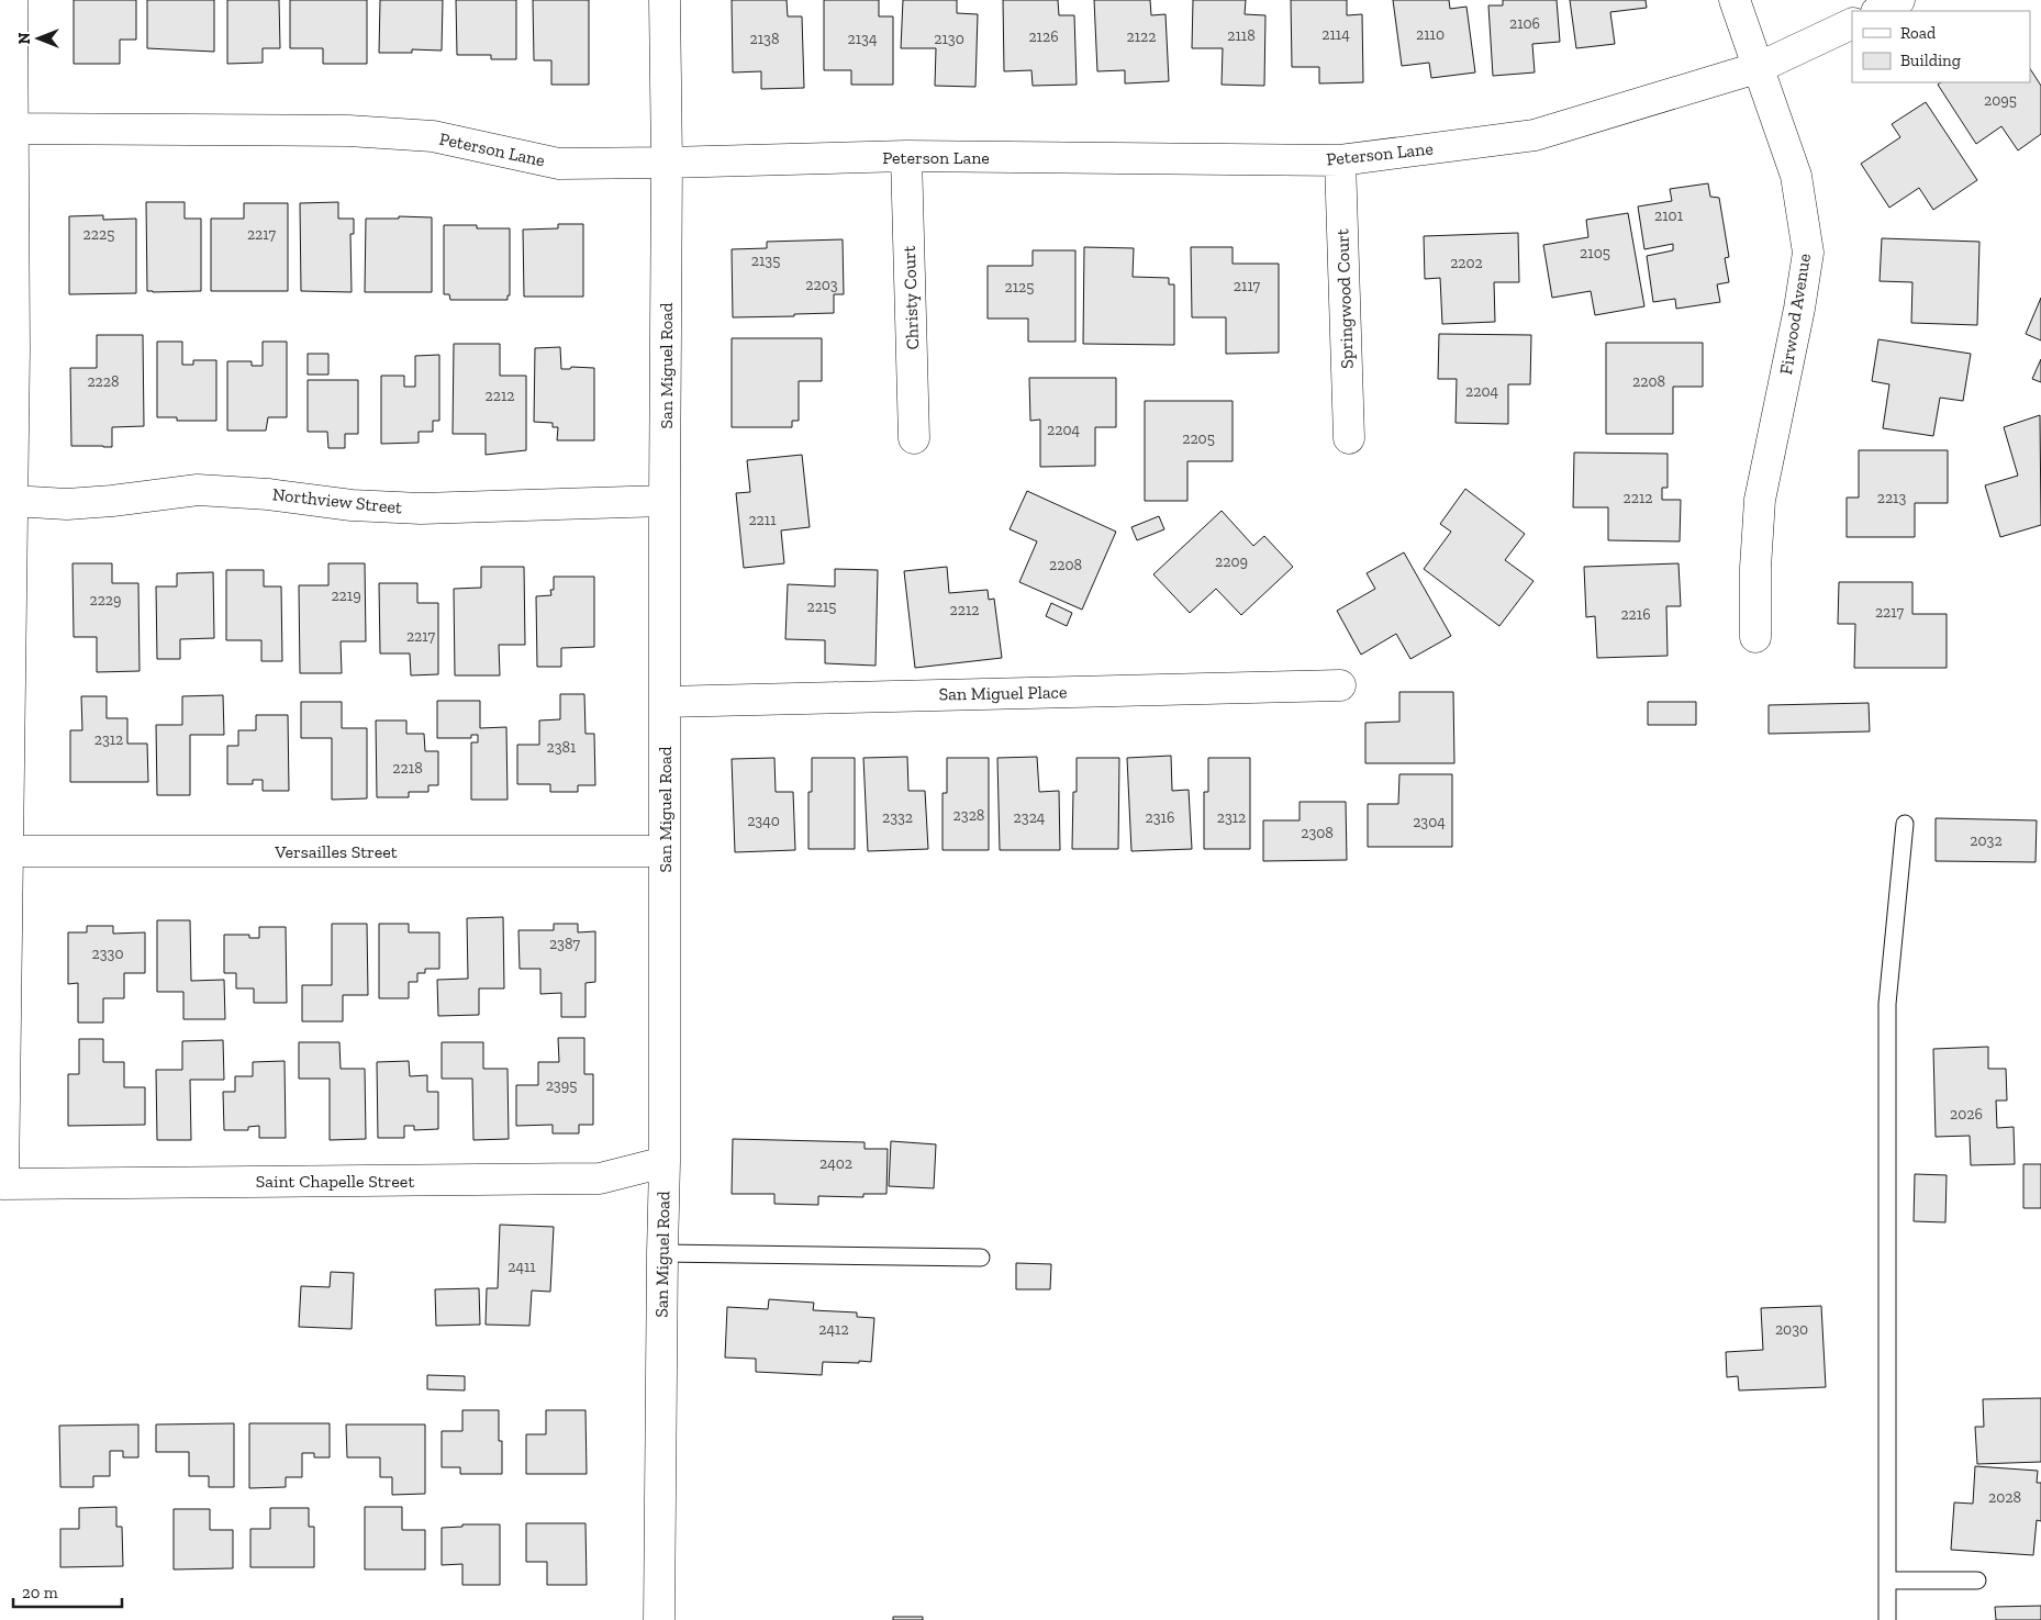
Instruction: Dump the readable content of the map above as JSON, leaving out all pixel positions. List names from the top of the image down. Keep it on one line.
{"streets":{"street":["Peterson Lane","Christy Court","Springwood Court","Firwood Avenue","San Miguel Road","Northview Street","San Miguel Place","Versailles Street","Saint Chapelle Street"]},"crossings":[["Peterson Lane","Christy Court"],["Peterson Lane","Springwood Court"],["Peterson Lane","Firwood Avenue"],["Peterson Lane","San Miguel Road"],["San Miguel Road","Northview Street"],["San Miguel Road","San Miguel Place"],["San Miguel Road","Versailles Street"],["San Miguel Road","Saint Chapelle Street"],["Versailles Street","Saint Chapelle Street"]],"house_numbers":["2106","2114","2110","2118","2126","2122","2138","2134","2130","2095","2101","2225","2217","2105","2135","2202","2203","2117","2125","2228","2208","2204","2212","2204","2205","2212","2213","2211","2209","2208","2219","2229","2215","2212","2217","2216","2217","2312","2381","2218","2328","2332","2324","2316","2312","2340","2304","2308","2032","2387","2330","2395","2026","2402","2411","2412","2030","2028"],"legend":["Road","Building"],"scale_bar":"20 m","north":"left"}
